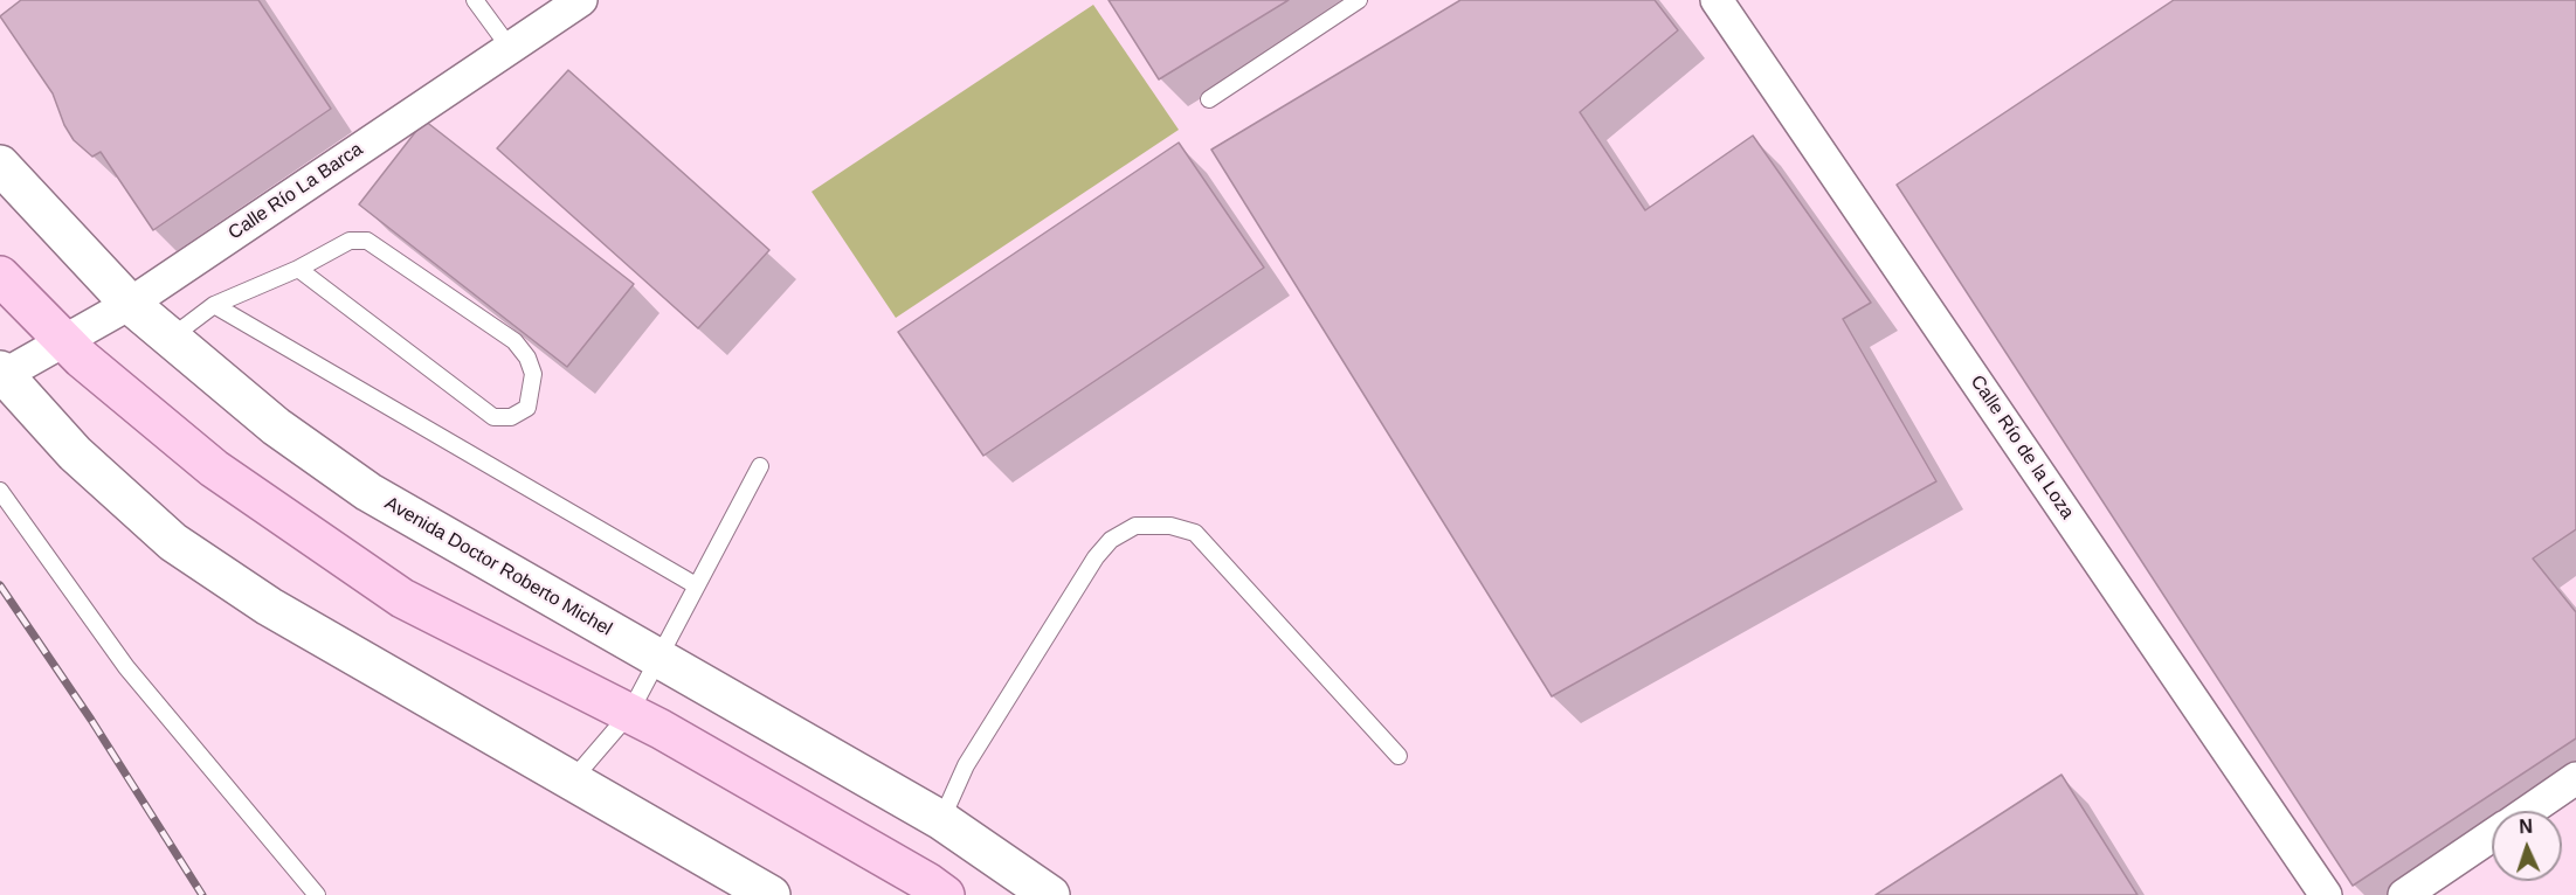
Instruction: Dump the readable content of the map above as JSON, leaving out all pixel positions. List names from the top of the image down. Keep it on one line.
{"streets":{"main road":["Avenida Doctor Roberto Michel"],"street":["Calle Río La Barca","Calle Río de la Loza"]},"crossings":[["Calle Río La Barca","Avenida Doctor Roberto Michel"]],"north":"top"}
